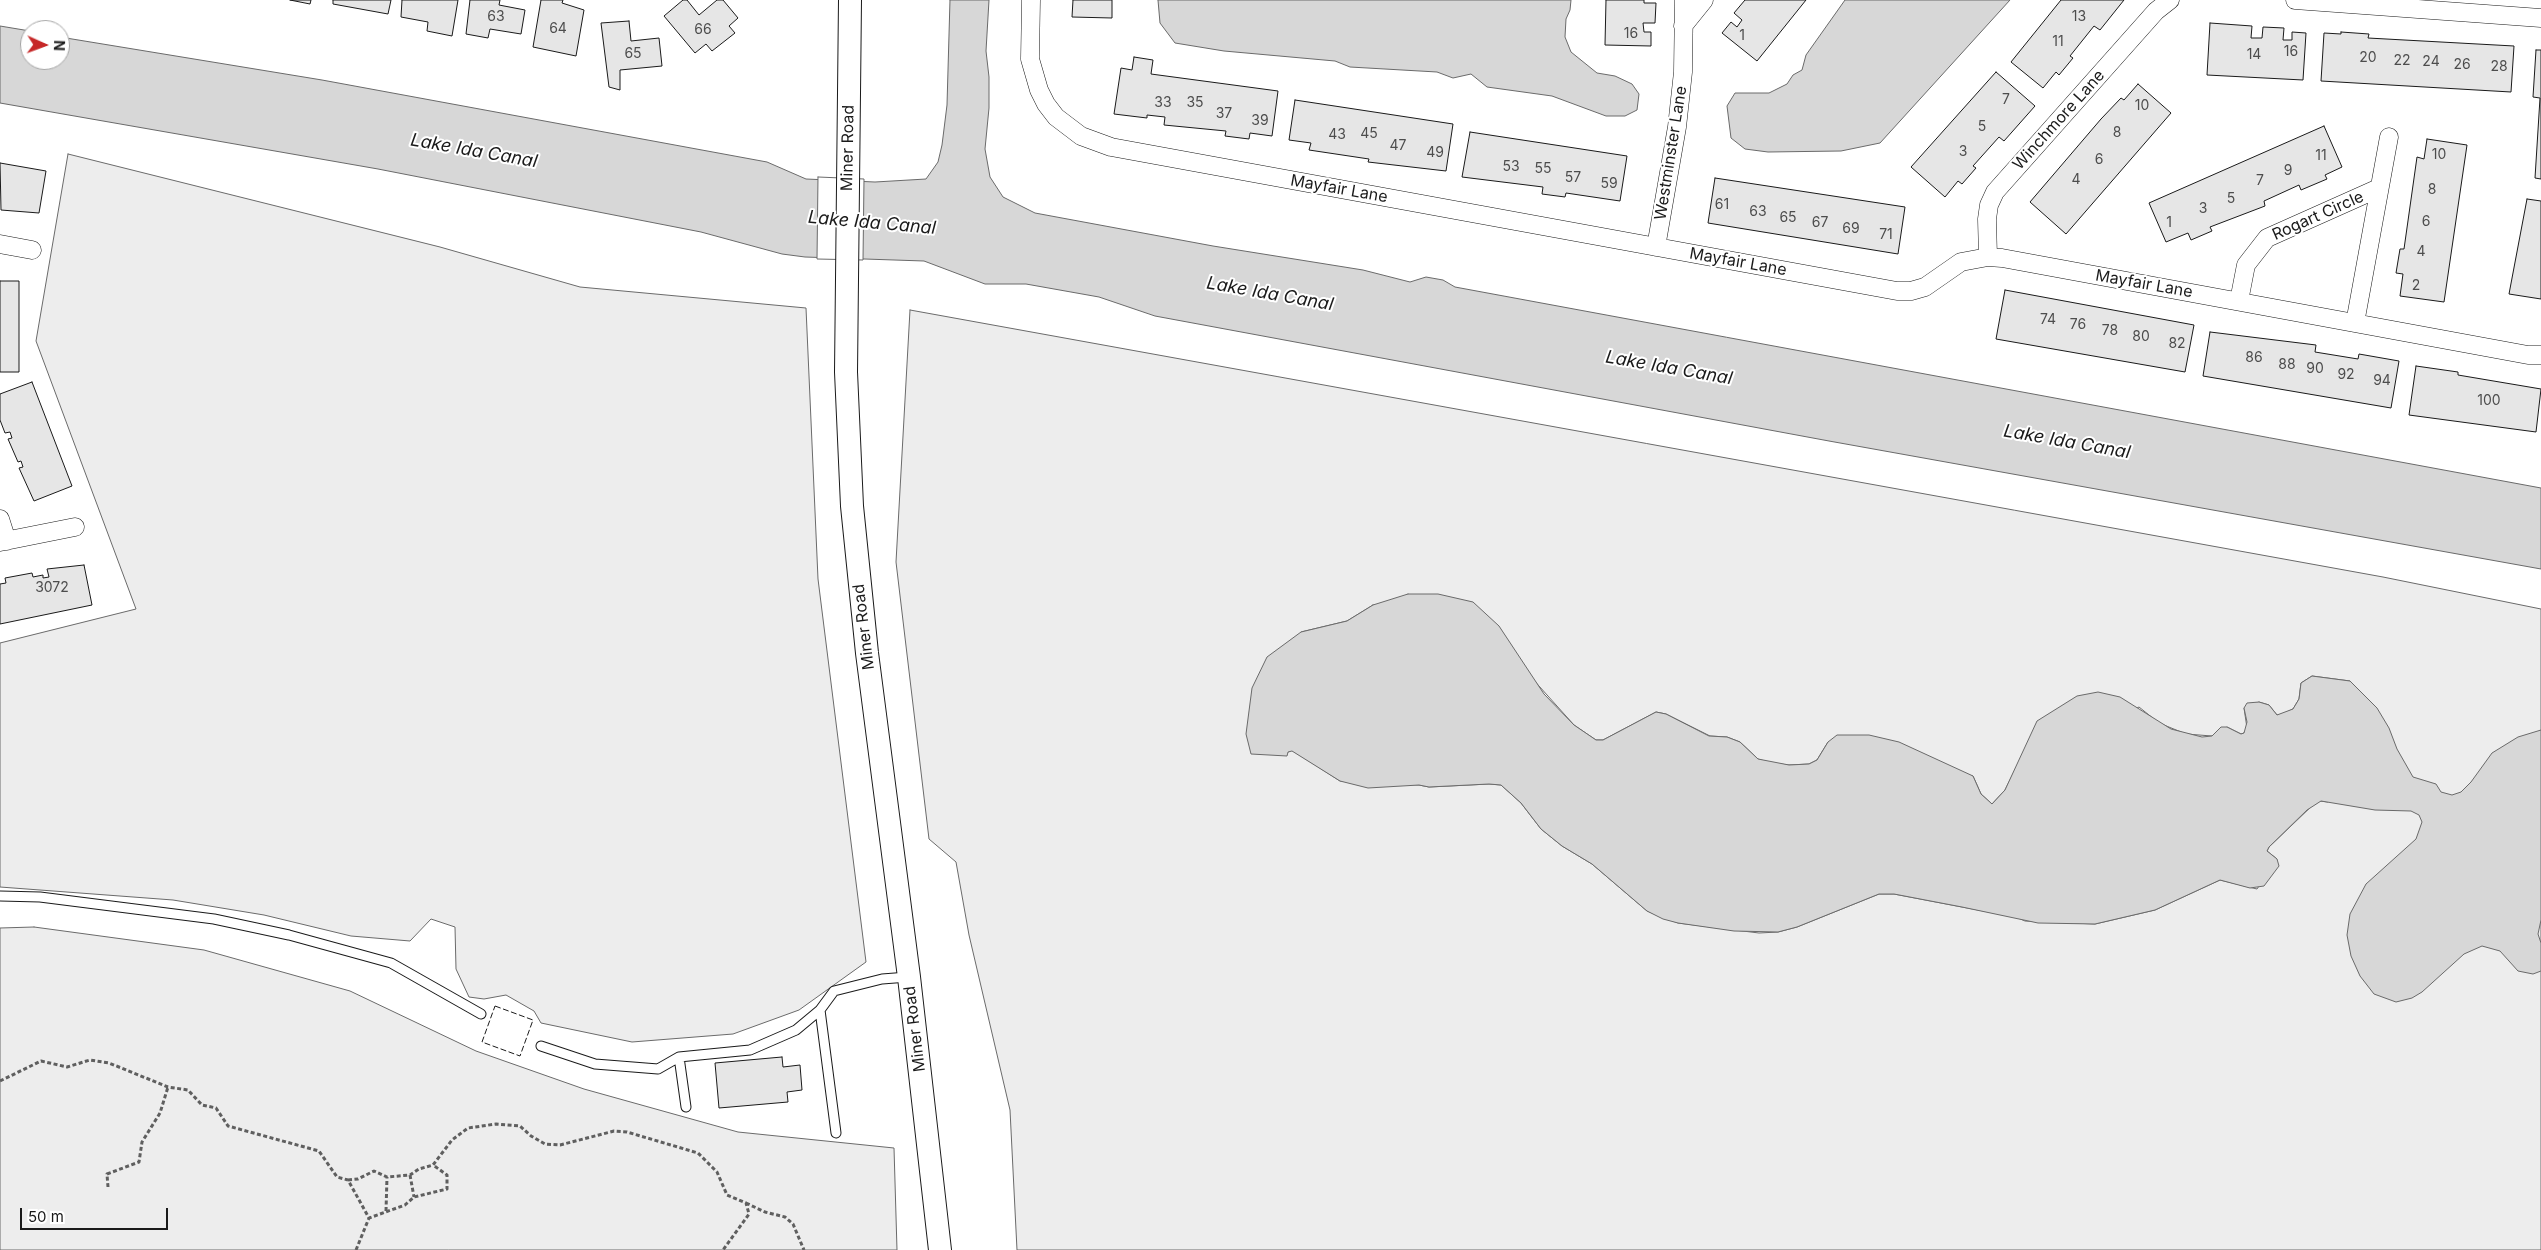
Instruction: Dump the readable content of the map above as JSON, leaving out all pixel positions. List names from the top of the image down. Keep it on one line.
{"streets":{"street":["Winchmore Lane","Miner Road","Westminster Lane","Mayfair Lane","Rogart Circle"]},"crossings":[["Winchmore Lane","Mayfair Lane"],["Westminster Lane","Mayfair Lane"],["Mayfair Lane","Rogart Circle"]],"water":["Lake Ida Canal"],"house_numbers":["63","13","64","66","16","1","11","16","65","14","20","22","24","26","28","7","33","35","10","37","39","5","8","45","43","47","3","49","10","11","6","53","55","9","57","4","7","59","8","5","61","3","63","65","6","67","1","69","71","4","2","74","76","78","80","82","86","88","90","92","94","100","3072"],"scale_bar":"50 m","north":"right"}
